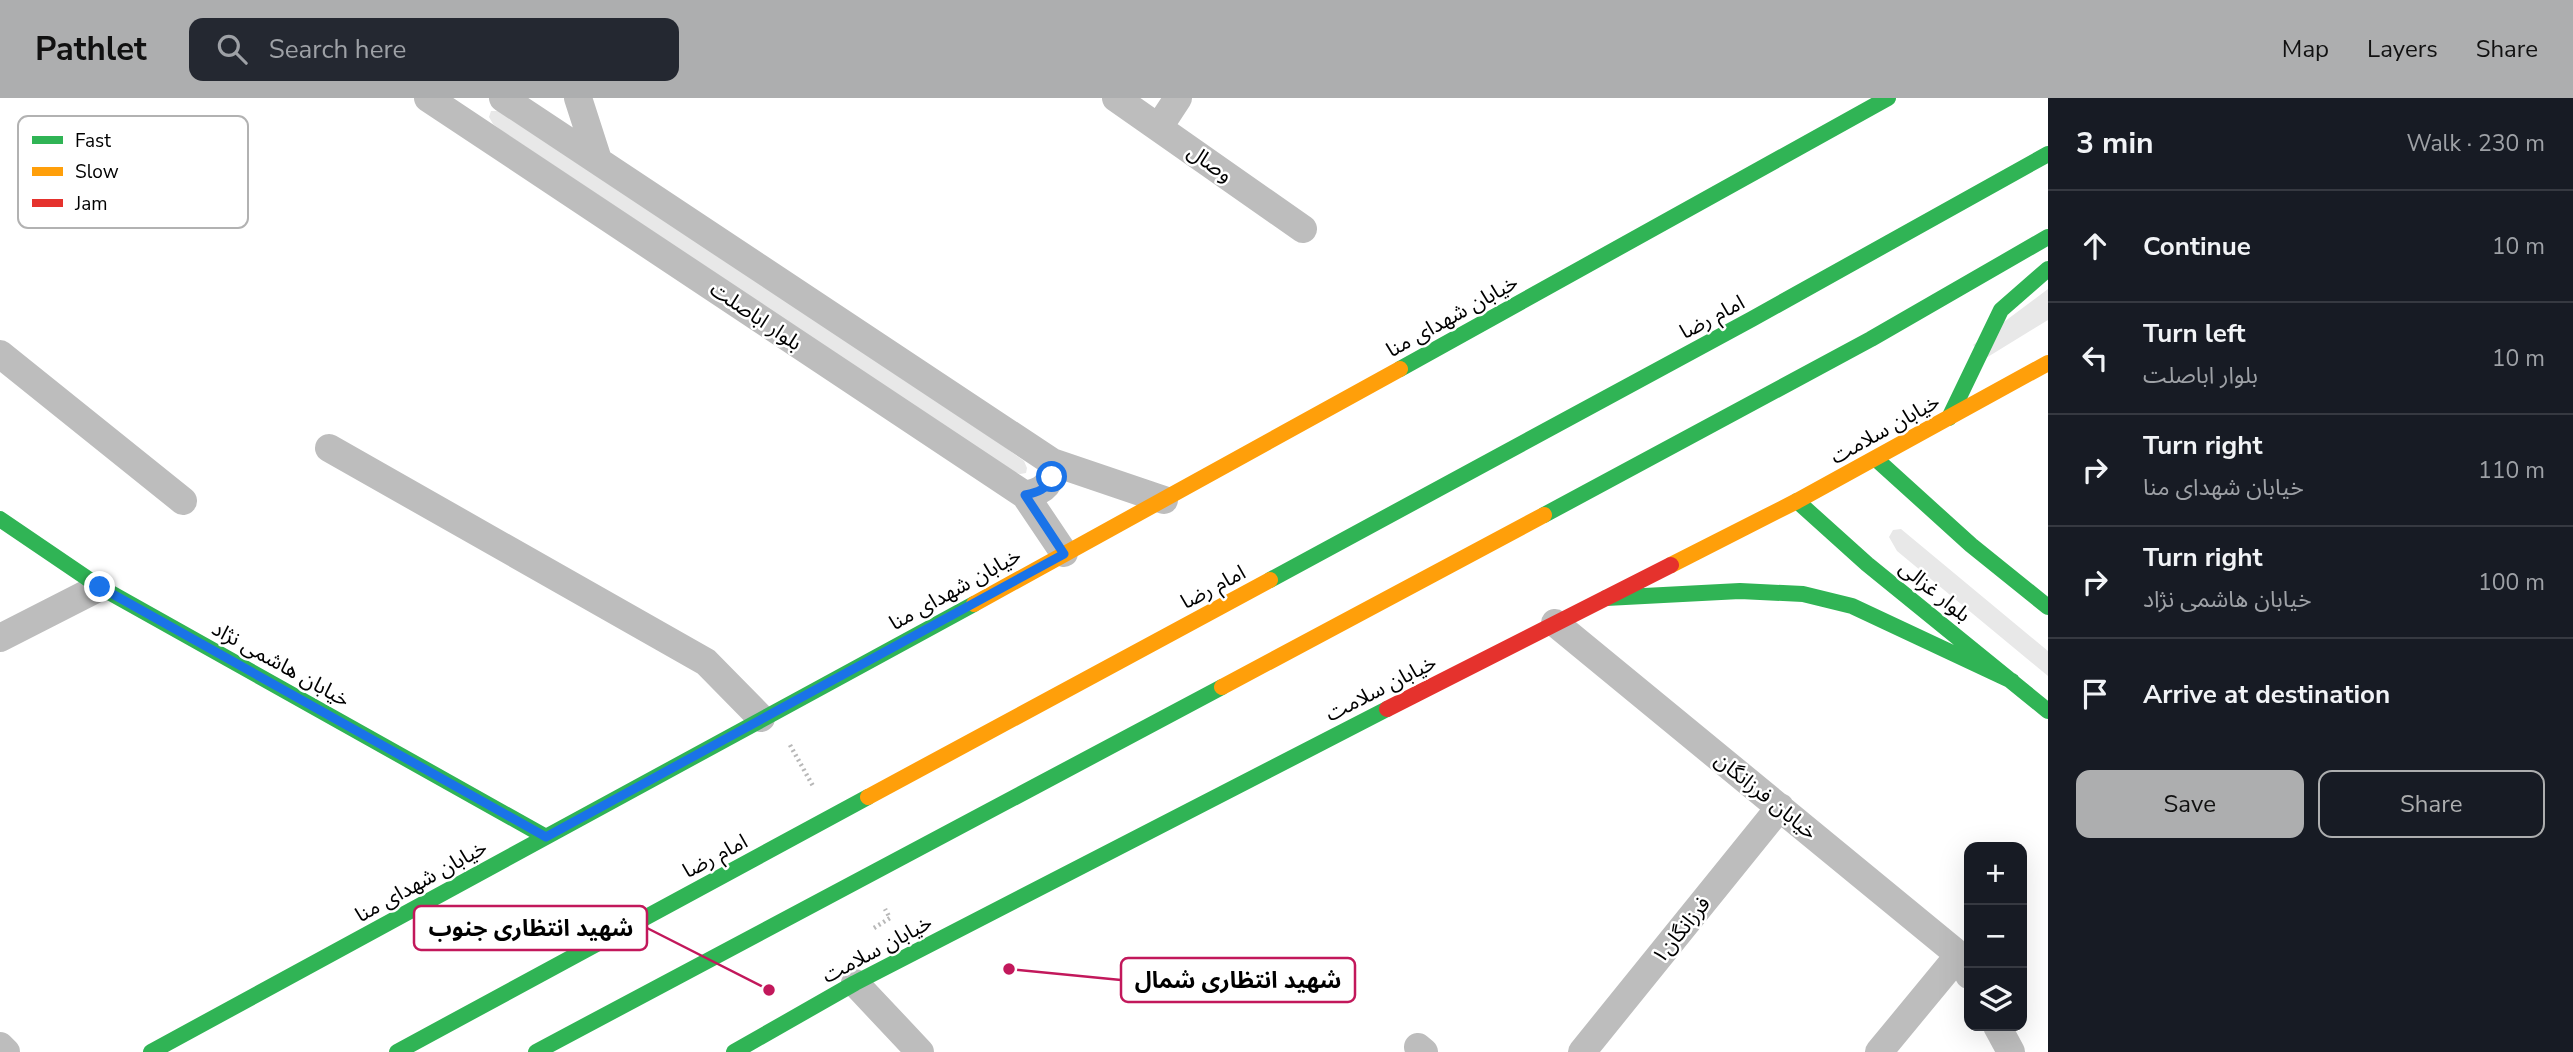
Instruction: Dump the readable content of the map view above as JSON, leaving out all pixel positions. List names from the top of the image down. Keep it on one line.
{"streets":{"main road":["خیابان شهدای منا","امام رضا","خیابان سلامت","بلوار غزالی","خیابان هاشمی نژاد"],"street":["وصال","بلوار اباصلت","خیابان فرزانگان","فرزانگان۱"]},"crossings":[["بلوار اباصلت","خیابان شهدای منا"],["خیابان شهدای منا","خیابان هاشمی نژاد"],["خیابان سلامت","بلوار غزالی"],["خیابان سلامت","خیابان فرزانگان"],["خیابان فرزانگان","فرزانگان۱"]],"places":["شهید انتظاری شمال","شهید انتظاری جنوب"],"legend":["Fast","Slow","Jam"],"page":{"header":"Pathlet","search":"Search here","nav":["Map","Layers","Share"],"heading":["3 min","Walk · 230 m"],"list":[["Continue","10 m"],["Turn left","بلوار اباصلت","10 m"],["Turn right","خیابان شهدای منا","110 m"],["Turn right","خیابان هاشمی نژاد","100 m"],"Arrive at destination"],"buttons":["Save","Share"],"map_buttons":["+","−"]}}
